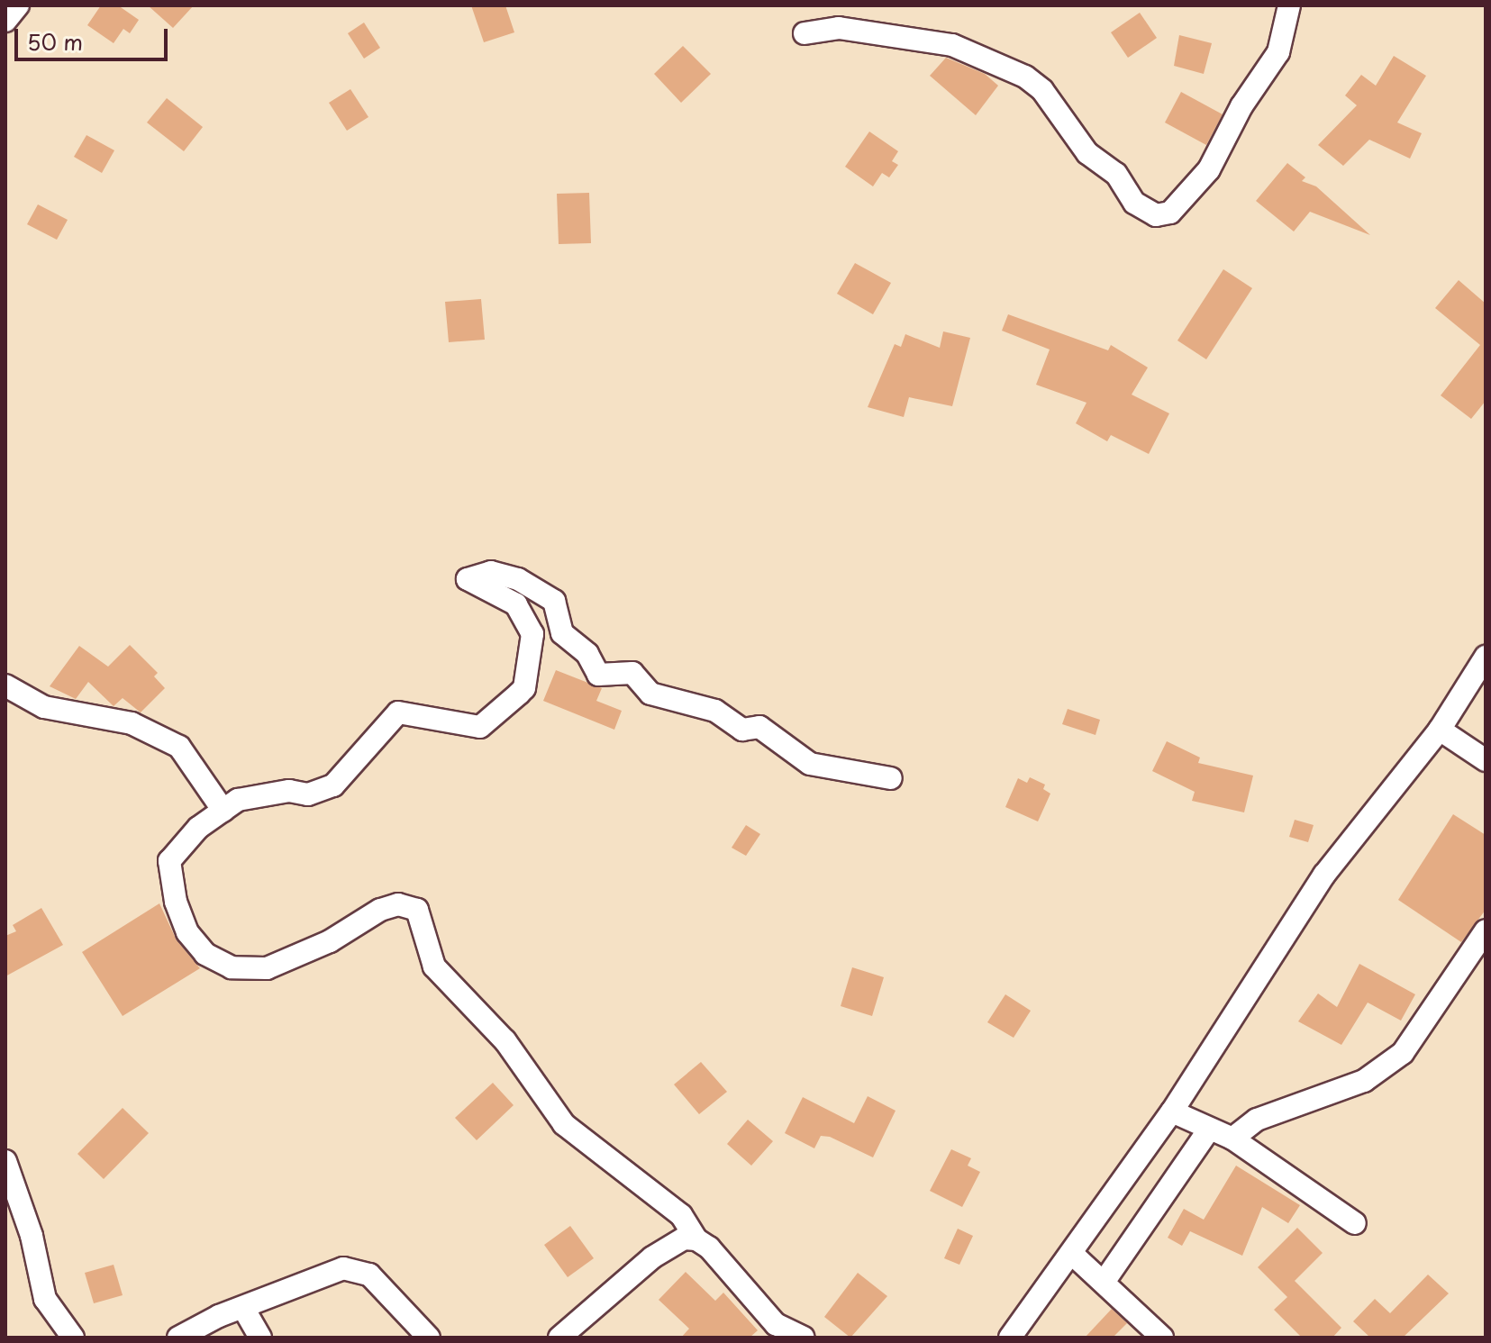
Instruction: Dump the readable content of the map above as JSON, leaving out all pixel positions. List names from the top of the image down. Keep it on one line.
{"scale_bar":"50 m"}
